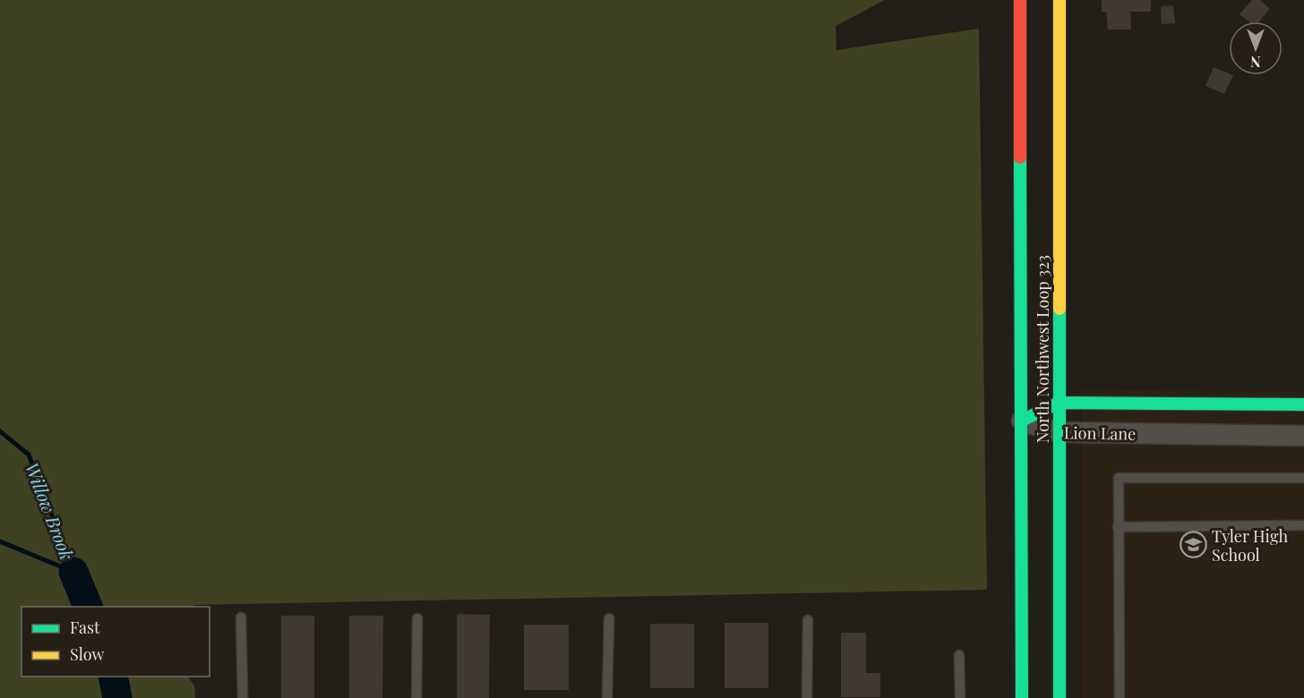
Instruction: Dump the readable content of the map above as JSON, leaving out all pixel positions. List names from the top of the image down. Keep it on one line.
{"streets":{"main road":["North Northwest Loop 323","Lion Lane"]},"crossings":[["North Northwest Loop 323","Lion Lane"]],"water":["Willow Brook"],"places":{"school or university":["Tyler High School"]},"legend":["Fast","Slow"],"north":"bottom"}
